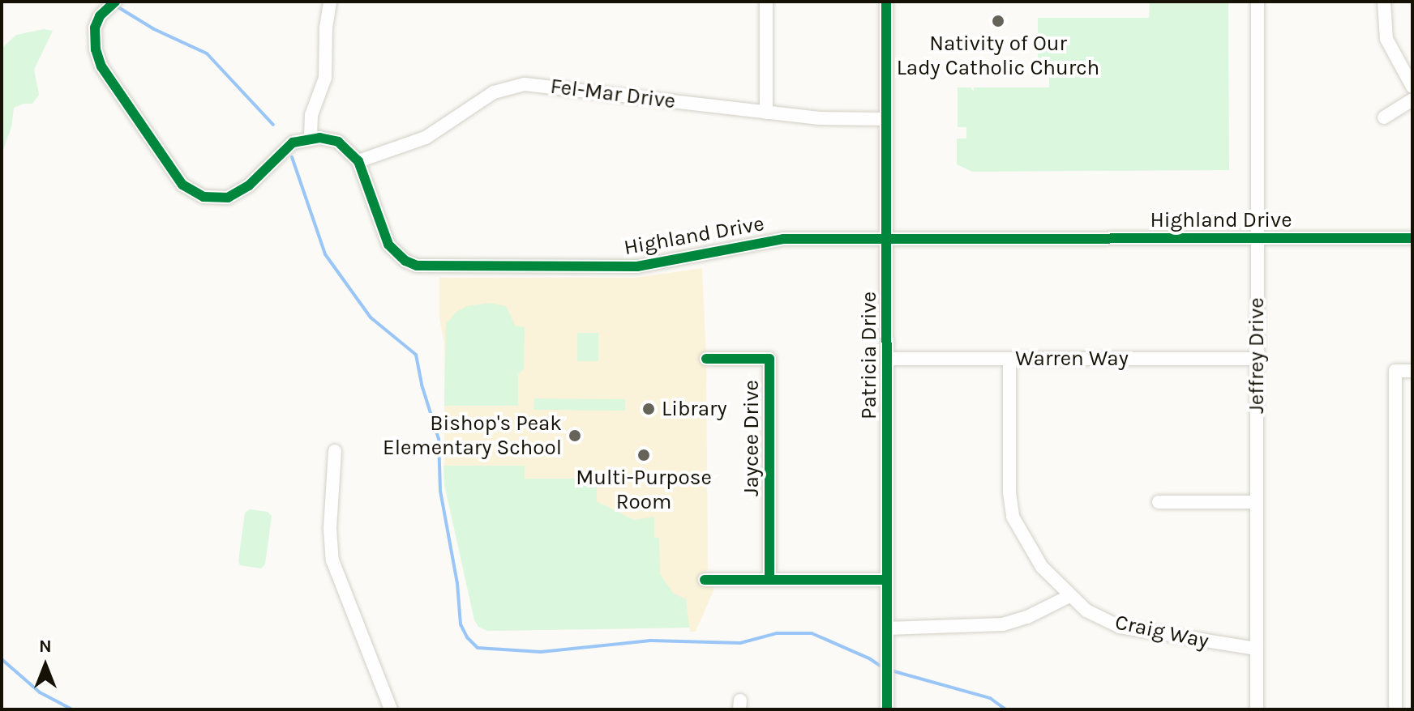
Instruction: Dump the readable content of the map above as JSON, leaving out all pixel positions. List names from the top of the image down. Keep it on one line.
{"streets":{"street":["Fel-Mar Drive","Highland Drive","Patricia Drive","Jeffrey Drive","Warren Way","Jaycee Drive","Craig Way"]},"crossings":[["Fel-Mar Drive","Highland Drive"],["Fel-Mar Drive","Patricia Drive"],["Highland Drive","Patricia Drive"],["Highland Drive","Jeffrey Drive"],["Patricia Drive","Warren Way"],["Jeffrey Drive","Warren Way"],["Jeffrey Drive","Craig Way"],["Warren Way","Craig Way"]],"places":["Nativity of Our Lady Catholic Church","Library","Bishop's Peak Elementary School","Multi-Purpose Room"],"north":"top"}
